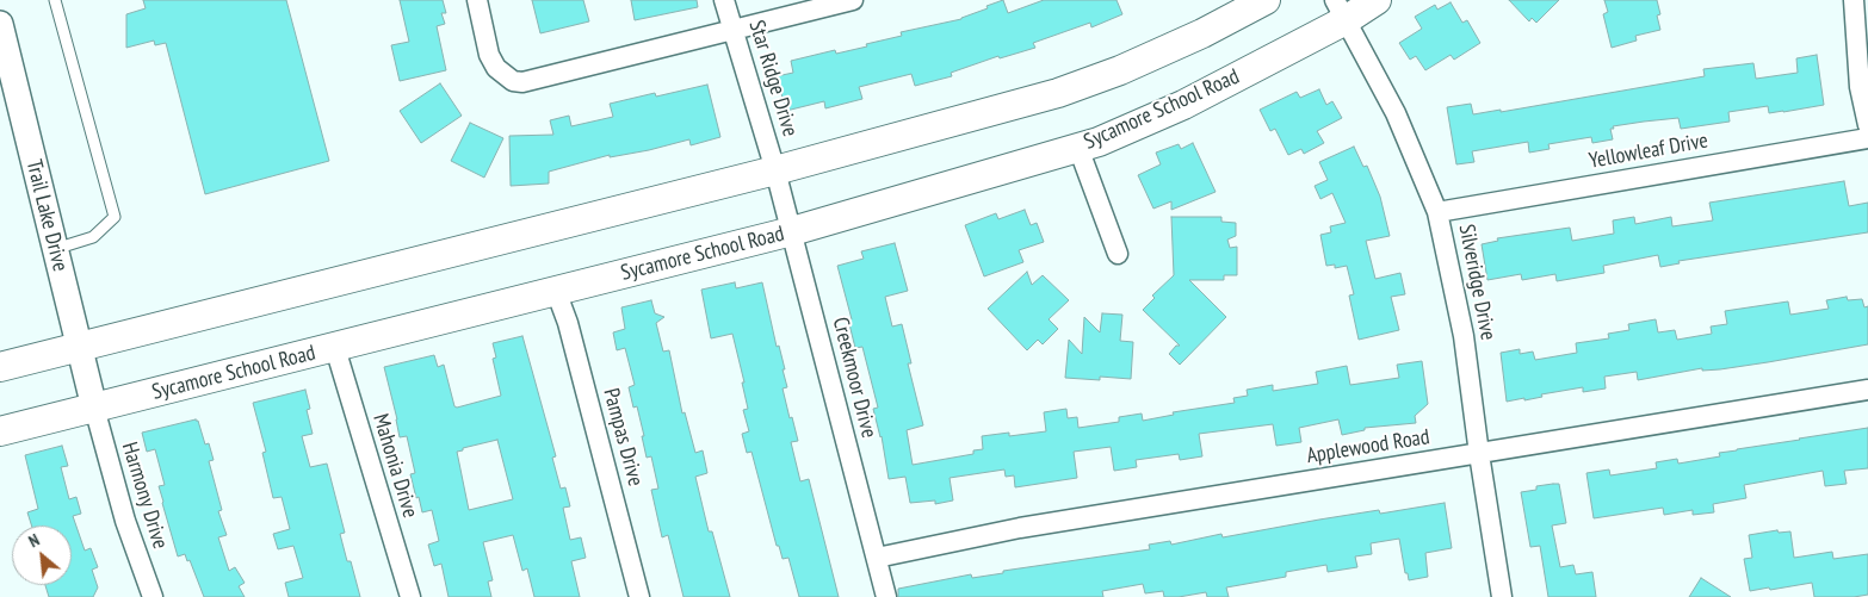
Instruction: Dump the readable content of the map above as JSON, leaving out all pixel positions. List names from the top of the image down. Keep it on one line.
{"streets":{"main road":["Sycamore School Road"],"street":["Star Ridge Drive","Yellowleaf Drive","Trail Lake Drive","Silveridge Drive","Creekmoor Drive","Pampas Drive","Applewood Road","Mahonia Drive","Harmony Drive"]},"crossings":[["Star Ridge Drive","Creekmoor Drive"],["Sycamore School Road","Trail Lake Drive"],["Sycamore School Road","Silveridge Drive"],["Sycamore School Road","Creekmoor Drive"],["Sycamore School Road","Pampas Drive"],["Sycamore School Road","Mahonia Drive"],["Sycamore School Road","Harmony Drive"],["Yellowleaf Drive","Silveridge Drive"],["Trail Lake Drive","Harmony Drive"],["Silveridge Drive","Applewood Road"],["Creekmoor Drive","Applewood Road"]],"north":"top left"}
